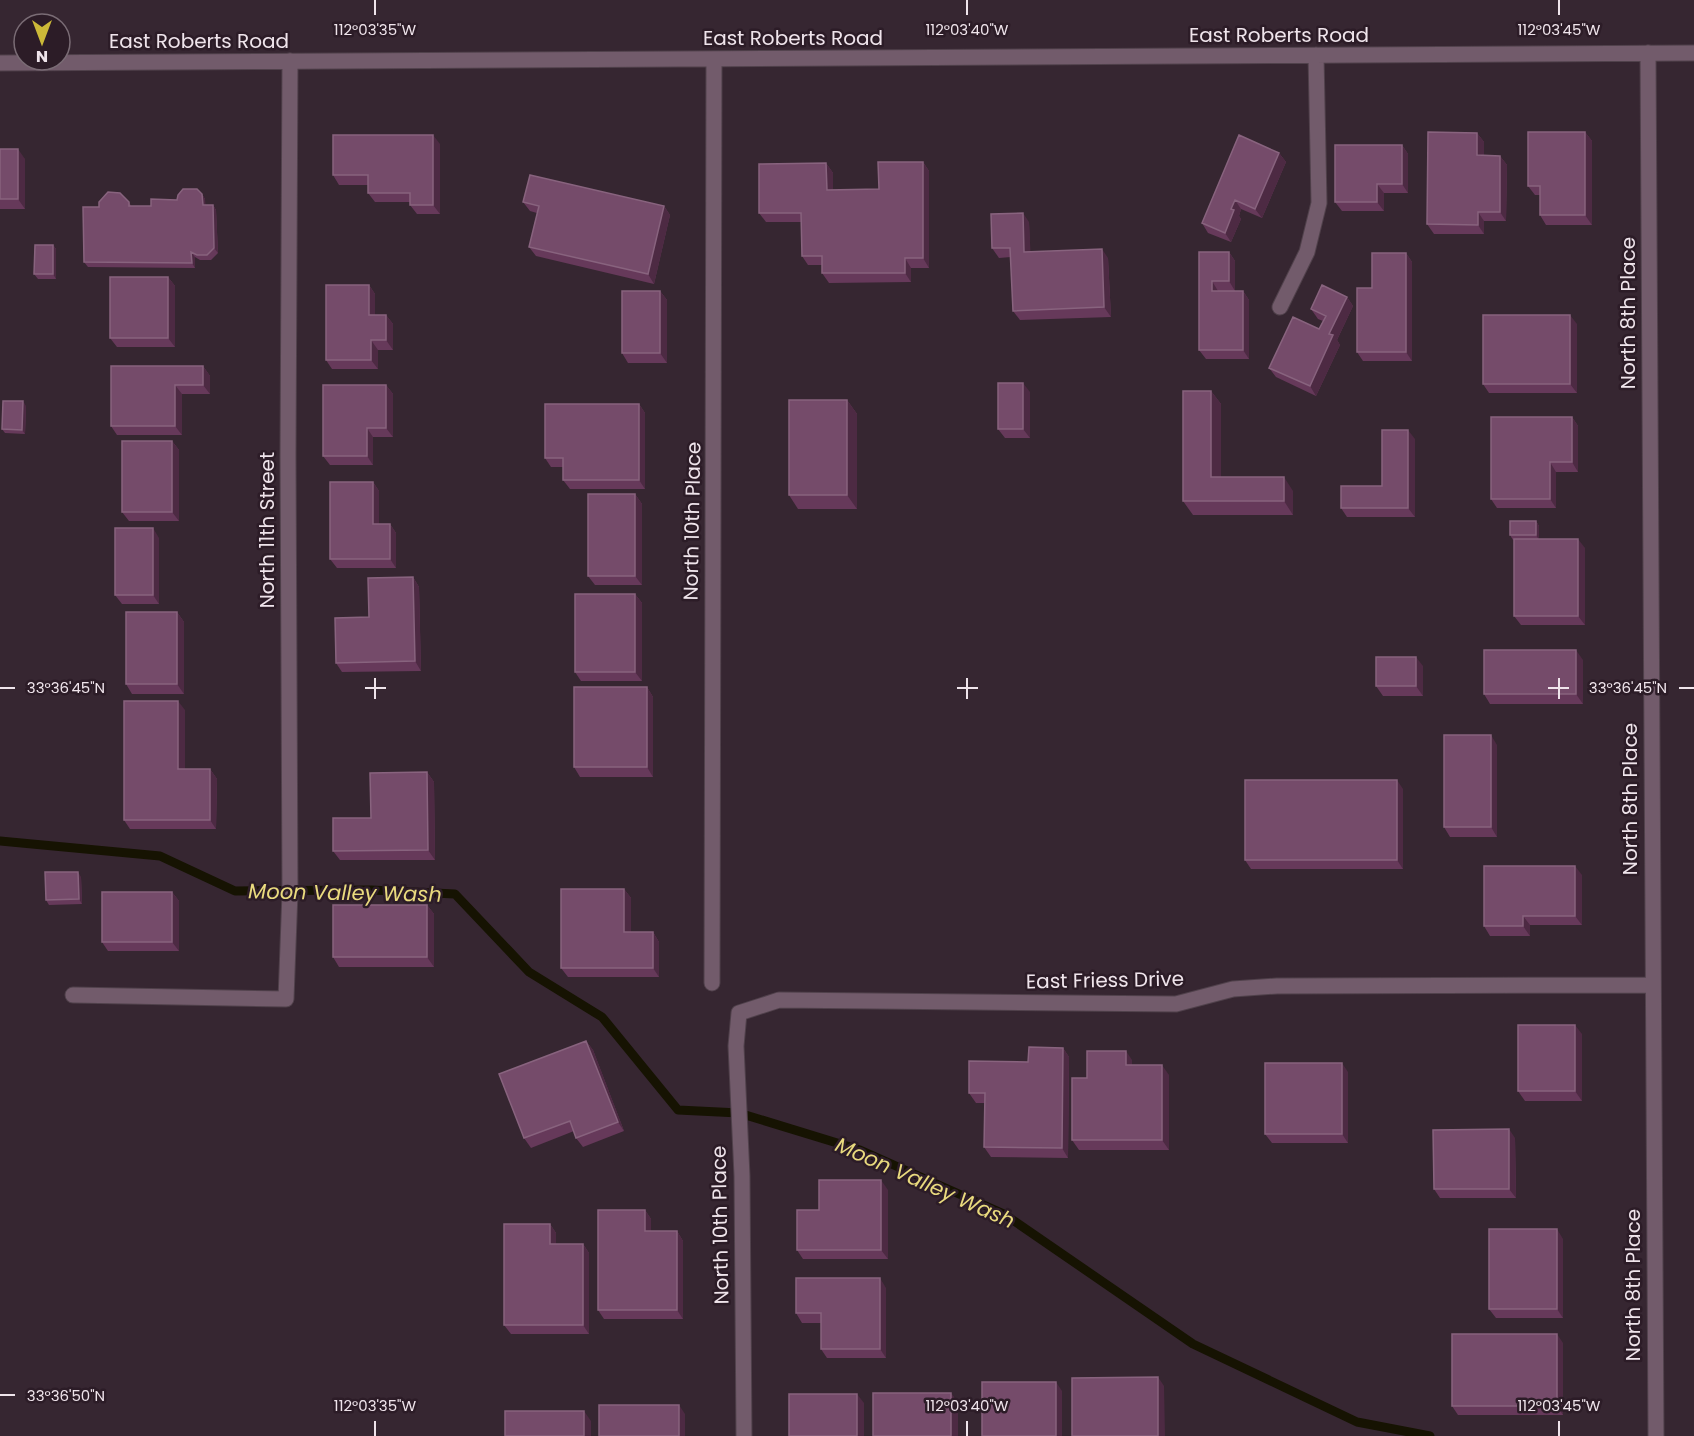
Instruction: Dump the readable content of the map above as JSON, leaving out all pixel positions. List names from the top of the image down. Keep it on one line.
{"streets":{"street":["East Roberts Road","North 8th Place","North 10th Place","North 11th Street","East Friess Drive"]},"crossings":[["East Roberts Road","North 8th Place"],["East Roberts Road","North 10th Place"],["East Roberts Road","North 11th Street"],["North 8th Place","East Friess Drive"],["North 10th Place","East Friess Drive"]],"water":["Moon Valley Wash"],"north":"bottom","coordinates":["112°03'35\"W","112°03'40\"W","112°03'45\"W","33°36'45\"N","33°36'50\"N"]}
